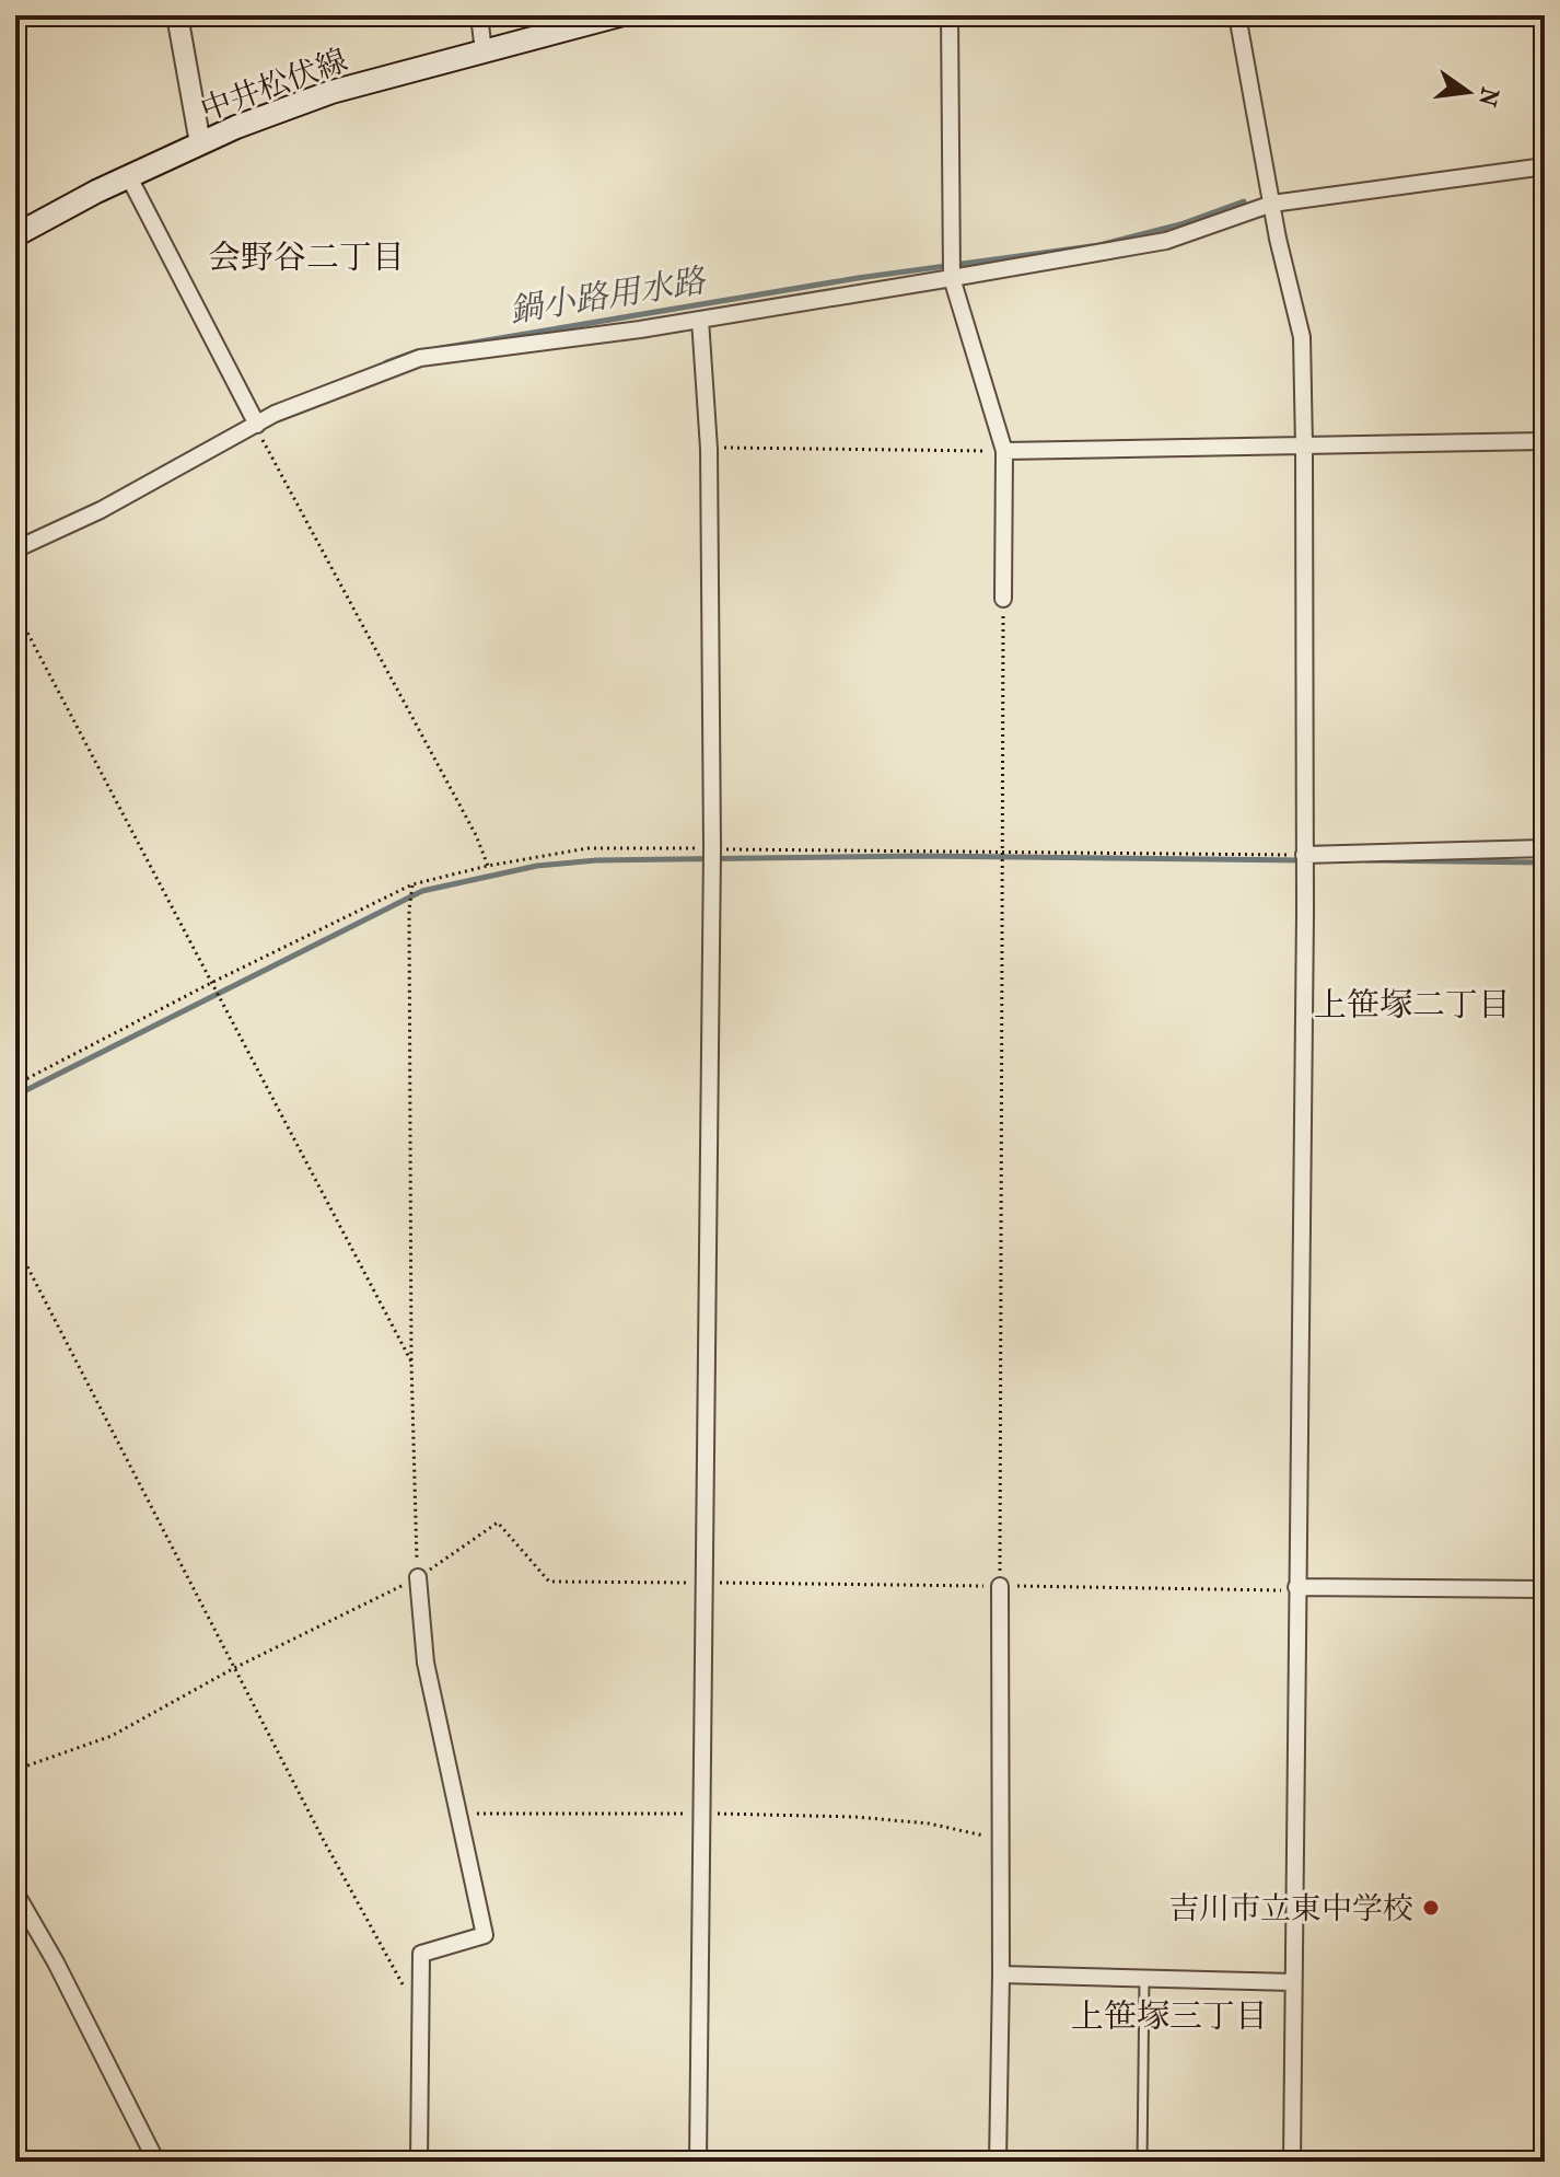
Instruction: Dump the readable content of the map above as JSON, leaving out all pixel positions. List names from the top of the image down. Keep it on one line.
{"streets":{"main road":["中井松伏線"]},"districts":["会野谷二丁目","上笹塚二丁目","上笹塚三丁目"],"water":["鍋小路用水路"],"places":["吉川市立東中学校"],"north":"right"}
